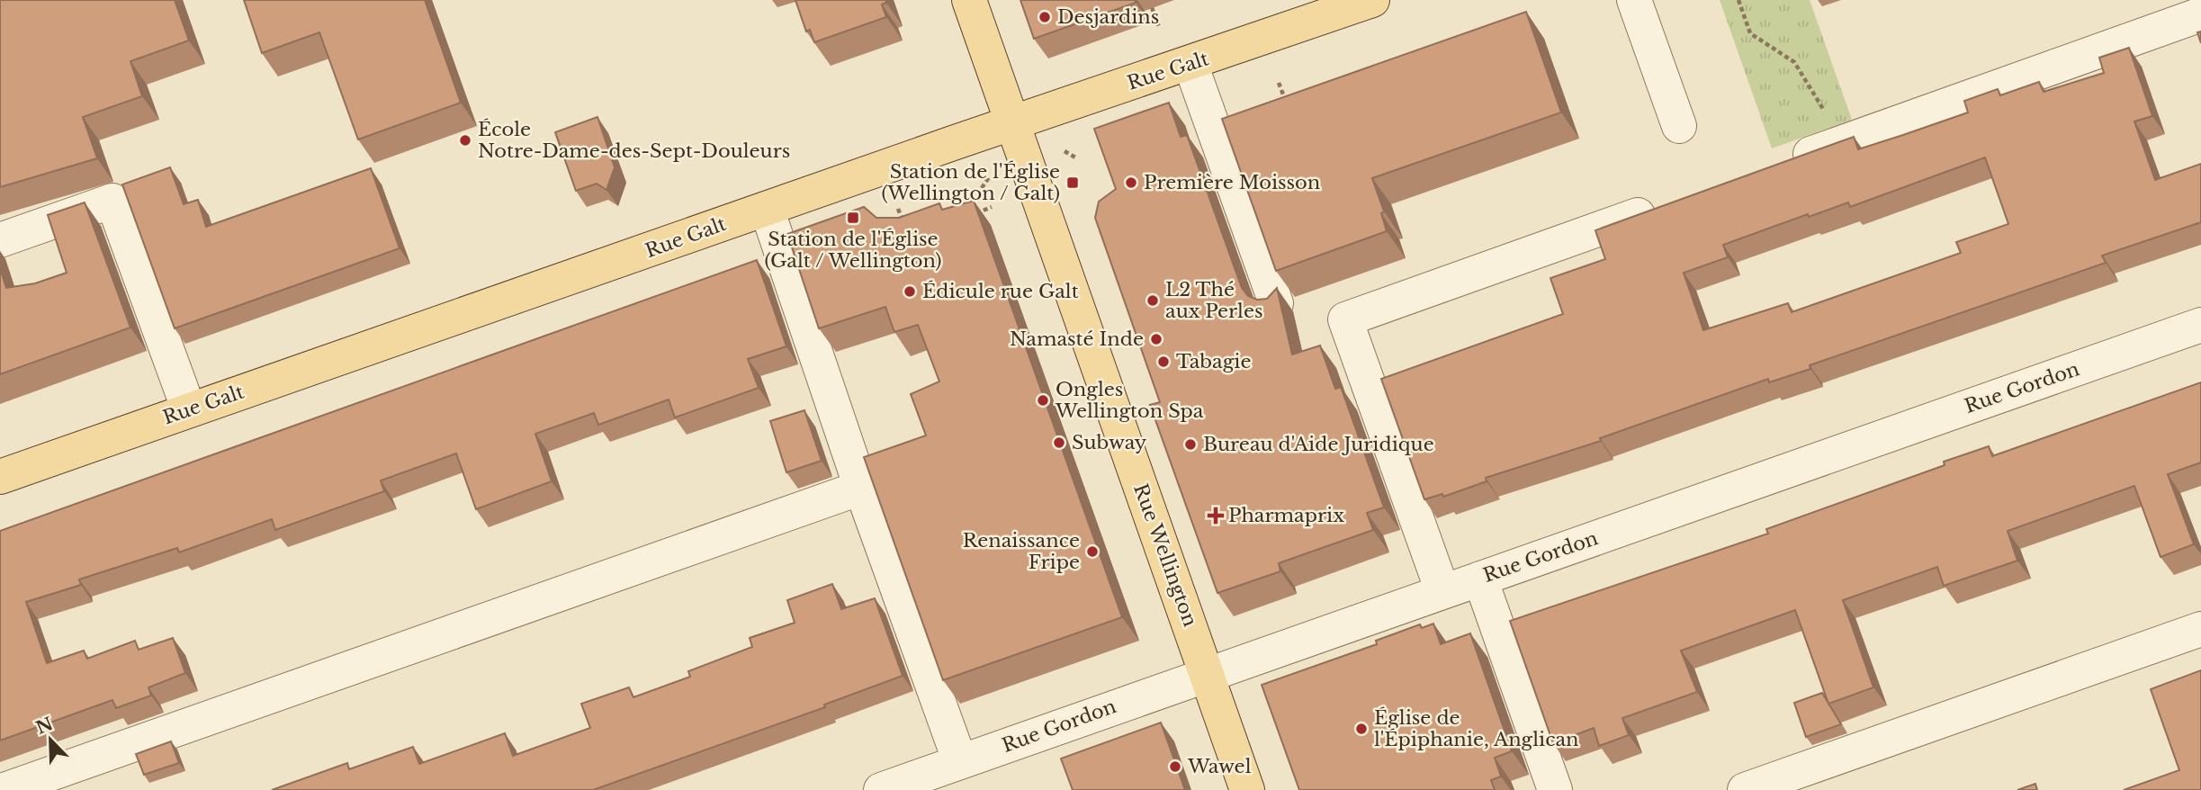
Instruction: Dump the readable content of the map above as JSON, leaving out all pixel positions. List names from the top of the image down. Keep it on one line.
{"streets":{"main road":["Rue Galt","Rue Wellington"],"street":["Rue Gordon"]},"crossings":[["Rue Galt","Rue Wellington"],["Rue Gordon","Rue Wellington"]],"places":{"other":["Desjardins","École Notre-Dame-des-Sept-Douleurs","Première Moisson","Édicule rue Galt","L2 Thé aux Perles","Namasté Inde","Tabagie","Ongles Wellington Spa","Subway","Bureau d'Aide Juridique","Renaissance Fripe","Église de l'Épiphanie, Anglican","Wawel"],"transit":["Station de l'Église (Wellington / Galt)","Station de l'Église (Galt / Wellington)"],"health":["Pharmaprix"]},"north":"top left"}
